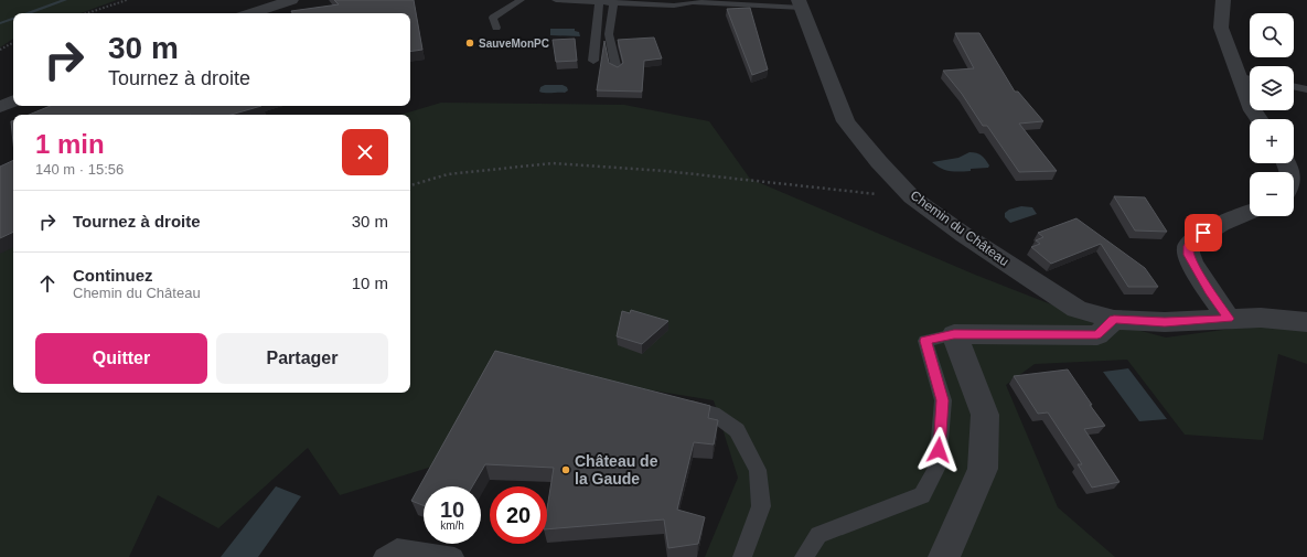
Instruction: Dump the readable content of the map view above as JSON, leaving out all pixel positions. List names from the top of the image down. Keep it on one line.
{"streets":{"street":["Chemin du Château"]},"places":["SauveMonPC","Château de la Gaude"],"page":{"map_buttons":["+","−"],"turn":["30 m","Tournez à droite"],"heading":["1 min","140 m · 15:56"],"list":[{"name":"Tournez à droite","value":"30 m"},{"name":"Continuez","note":"Chemin du Château","value":"10 m"}],"buttons":["Quitter","Partager"],"speed":"10 km/h","limit":"20"}}
